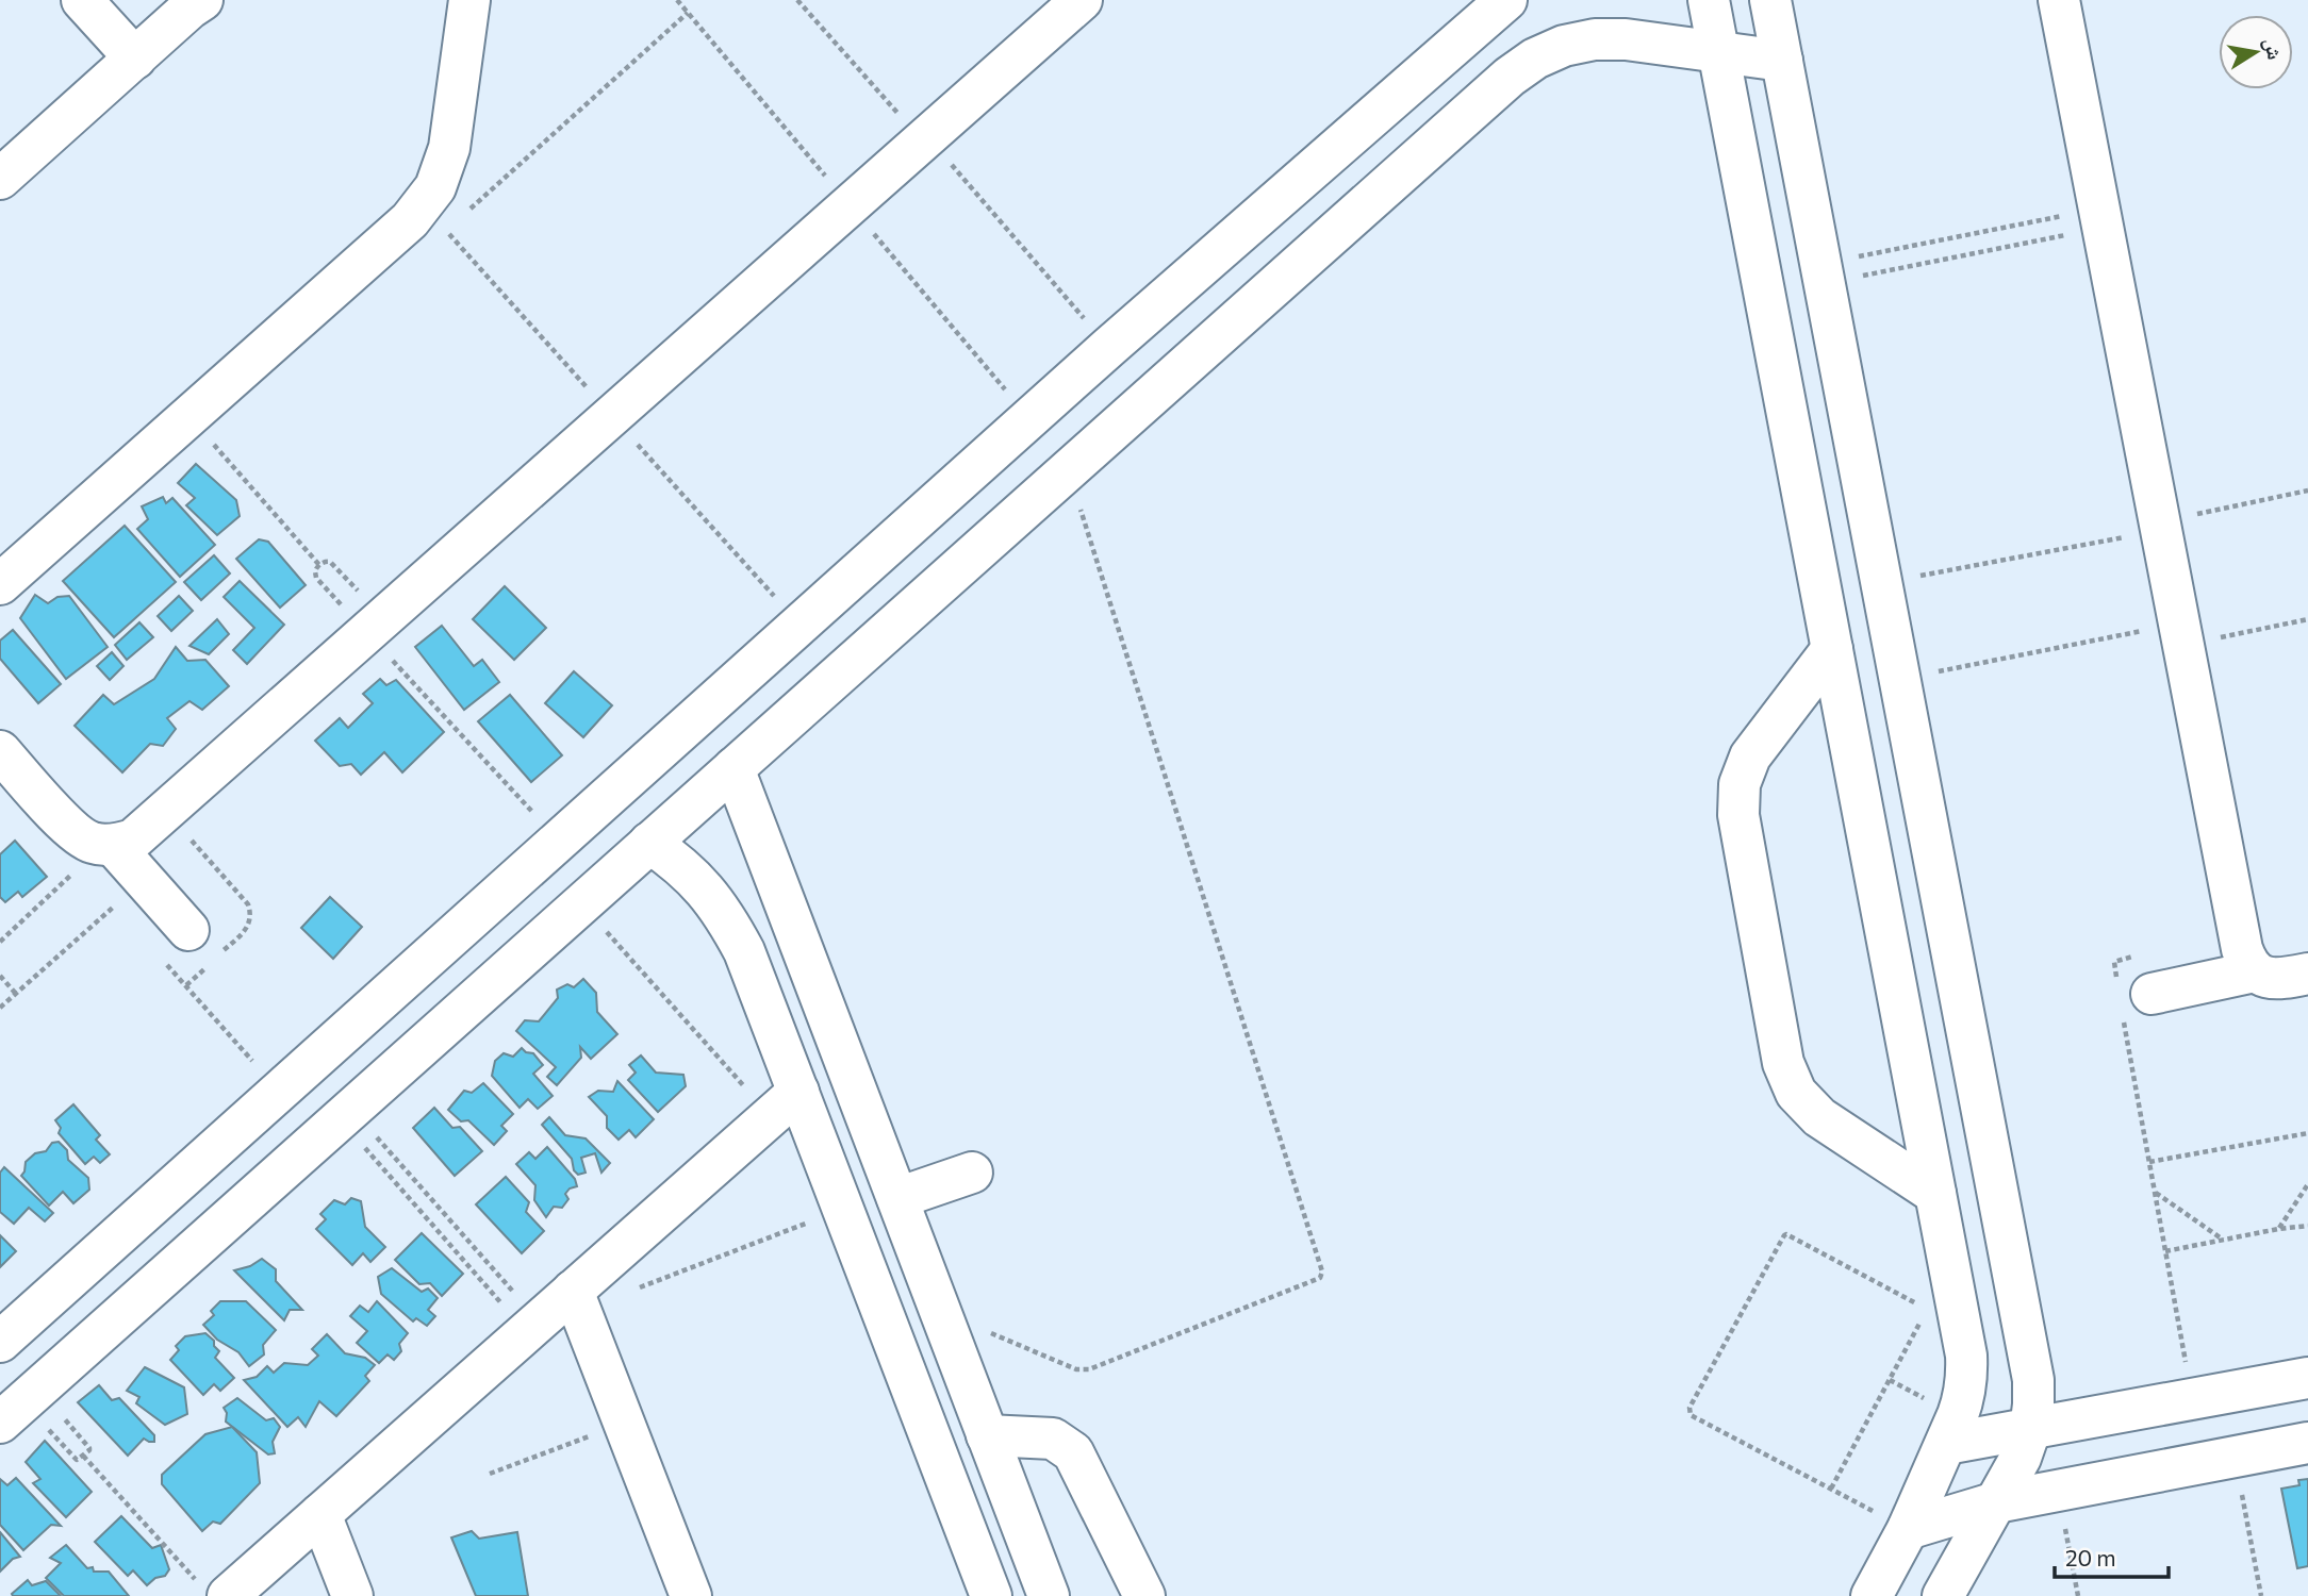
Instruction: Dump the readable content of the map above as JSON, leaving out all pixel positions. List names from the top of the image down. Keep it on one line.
{"scale_bar":"20 m","north":"right"}
